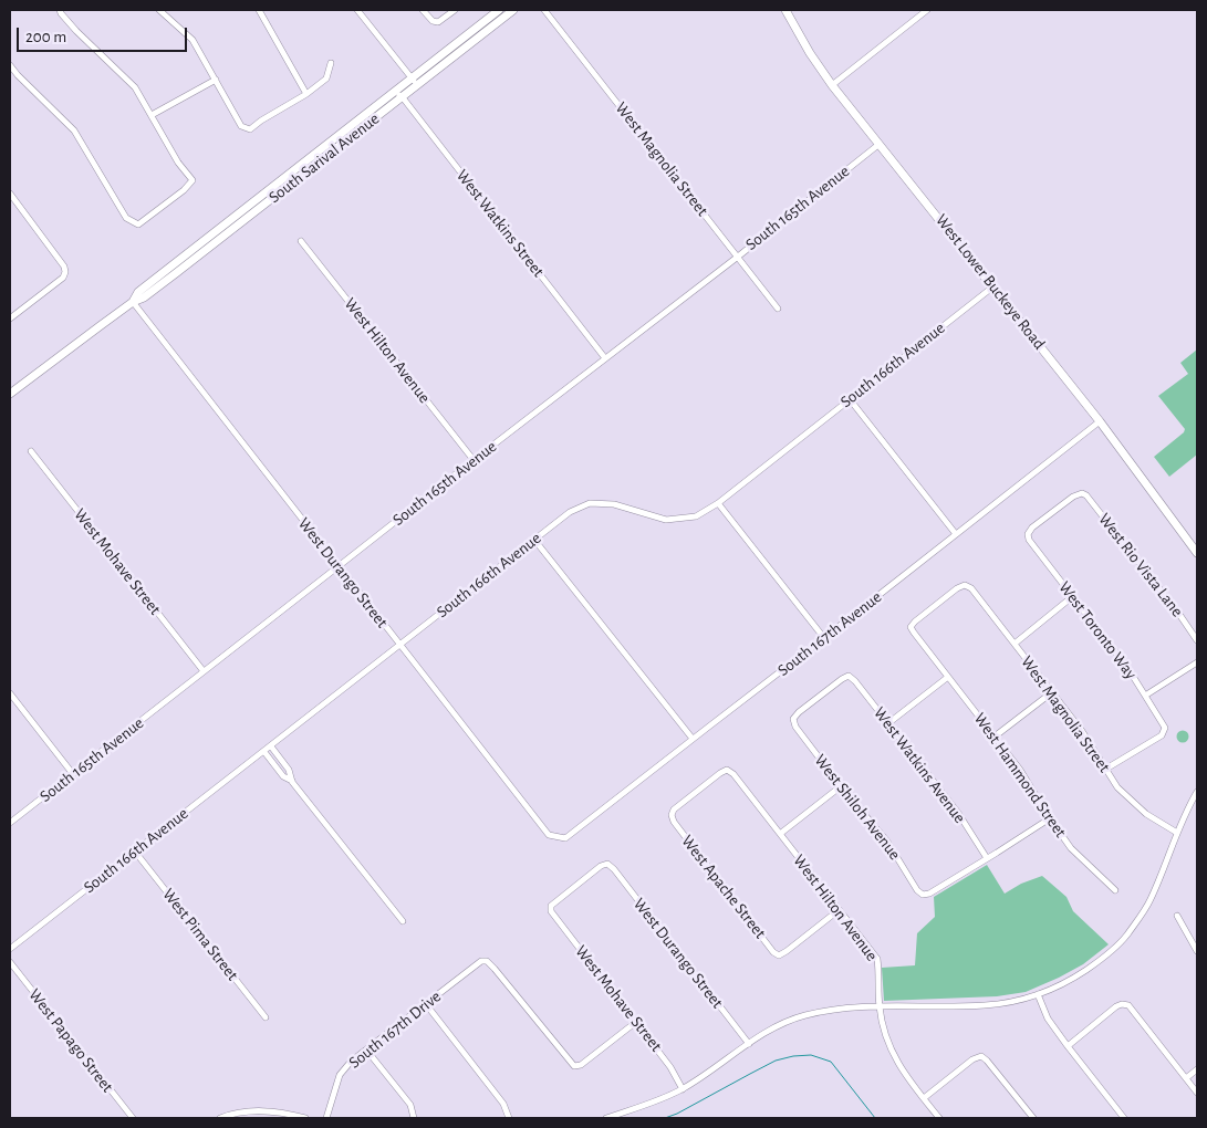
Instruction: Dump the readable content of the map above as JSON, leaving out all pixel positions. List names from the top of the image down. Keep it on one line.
{"streets":{"main road":["South Sarival Avenue","West Lower Buckeye Road"],"street":["West Magnolia Street","South 165th Avenue","West Watkins Street","West Hilton Avenue","South 166th Avenue","West Mohave Street","West Rio Vista Lane","West Durango Street","West Toronto Way","South 167th Avenue","West Watkins Avenue","West Hammond Street","West Shiloh Avenue","West Apache Street","West Pima Street","South 167th Drive","West Papago Street"]},"crossings":[["South Sarival Avenue","West Watkins Street"],["South Sarival Avenue","West Durango Street"],["West Magnolia Street","South 165th Avenue"],["West Magnolia Street","West Toronto Way"],["West Magnolia Street","West Hammond Street"],["South 165th Avenue","West Watkins Street"],["South 165th Avenue","West Lower Buckeye Road"],["South 165th Avenue","West Hilton Avenue"],["South 165th Avenue","West Mohave Street"],["South 165th Avenue","West Durango Street"],["West Lower Buckeye Road","South 166th Avenue"],["West Lower Buckeye Road","South 167th Avenue"],["West Hilton Avenue","West Apache Street"],["South 166th Avenue","West Durango Street"],["South 166th Avenue","West Pima Street"],["West Mohave Street","West Durango Street"],["West Mohave Street","South 167th Drive"],["West Rio Vista Lane","West Toronto Way"],["West Durango Street","South 167th Avenue"],["West Watkins Avenue","West Shiloh Avenue"]],"scale_bar":"200 m"}
